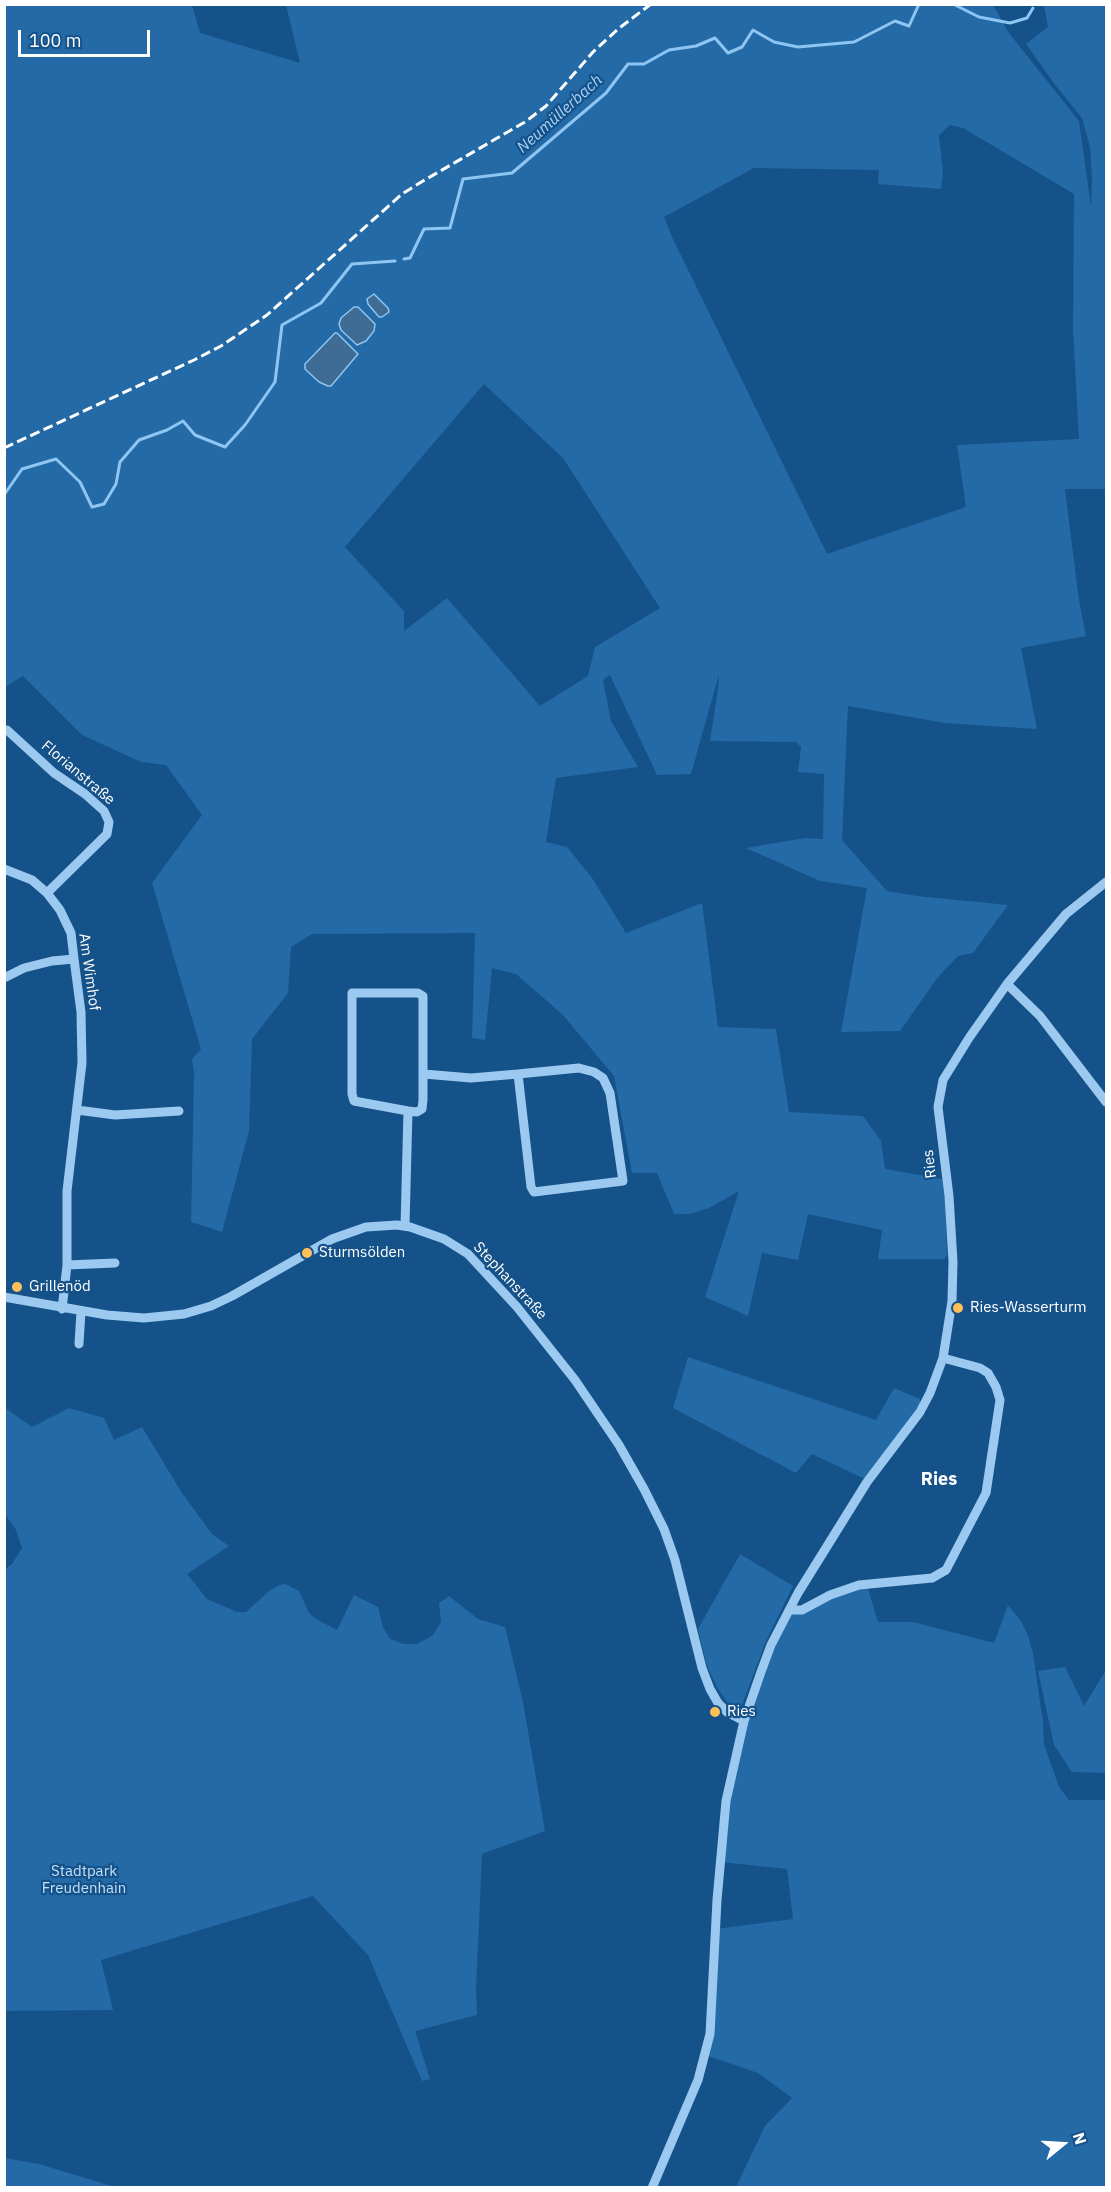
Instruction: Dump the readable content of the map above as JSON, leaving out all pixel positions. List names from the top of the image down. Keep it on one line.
{"streets":{"street":["Florianstraße","Am Wimhof","Ries","Stephanstraße"]},"crossings":[["Florianstraße","Am Wimhof"],["Am Wimhof","Stephanstraße"],["Ries","Stephanstraße"]],"districts":["Ries"],"water":["Neumüllerbach"],"parks":["Stadtpark Freudenhain"],"places":["Sturmsölden","Grillenöd","Ries-Wasserturm","Ries"],"scale_bar":"100 m","north":"right"}
